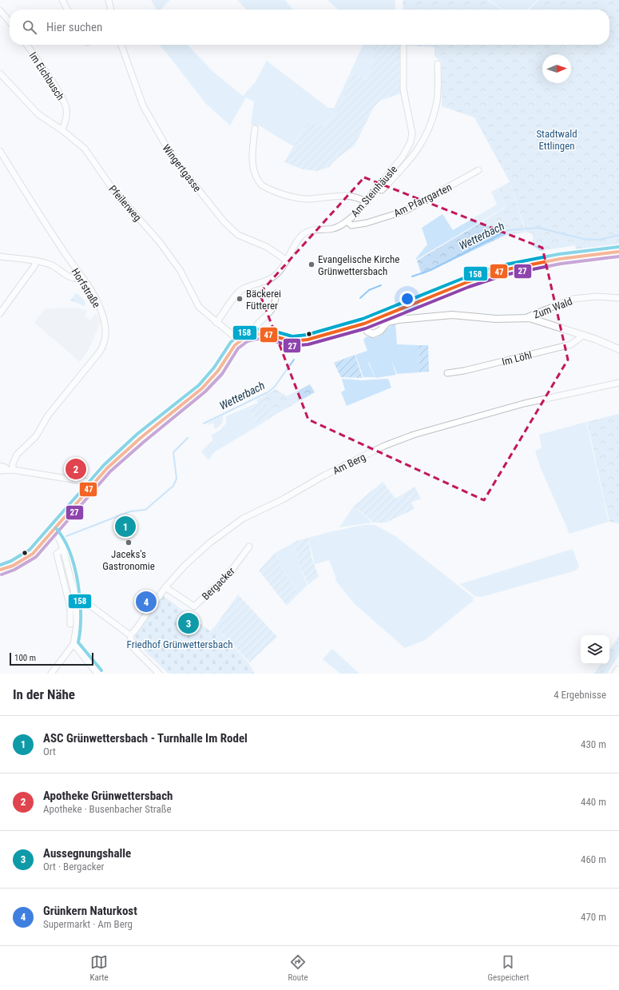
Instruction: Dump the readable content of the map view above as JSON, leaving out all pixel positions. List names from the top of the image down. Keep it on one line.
{"streets":{"street":["Im Eichbusch","Wingertgasse","Am Steinhäusle","Am Pfarrgarten","Pfeilerweg","Horfstraße","Zum Wald","Im Löhl","Am Berg","Bergacker"]},"crossings":[["Im Eichbusch","Pfeilerweg"],["Wingertgasse","Am Steinhäusle"],["Am Steinhäusle","Am Pfarrgarten"],["Am Steinhäusle","Pfeilerweg"],["Am Berg","Bergacker"]],"water":["Wetterbach"],"parks":["Stadtwald Ettlingen","Friedhof Grünwettersbach"],"places":["Evangelische Kirche Grünwettersbach","Bäckerei Fütterer","Jaceks's Gastronomie"],"lines":["transit line 158","transit line 47","transit line 27"],"scale_bar":"100 m","north":"right","page":{"search":"Hier suchen","pins":["2","1","4","3"],"scale":"100 m","heading":["In der Nähe","4 Ergebnisse"],"list":[{"mark":"1","name":"ASC Grünwettersbach - Turnhalle Im Rodel","note":"Ort","value":"430 m"},{"mark":"2","name":"Apotheke Grünwettersbach","note":"Apotheke · Busenbacher Straße","value":"440 m"},{"mark":"3","name":"Aussegnungshalle","note":"Ort · Bergacker","value":"460 m"},{"mark":"4","name":"Grünkern Naturkost","note":"Supermarkt · Am Berg","value":"470 m"}],"nav":["Karte","Route","Gespeichert"]}}
